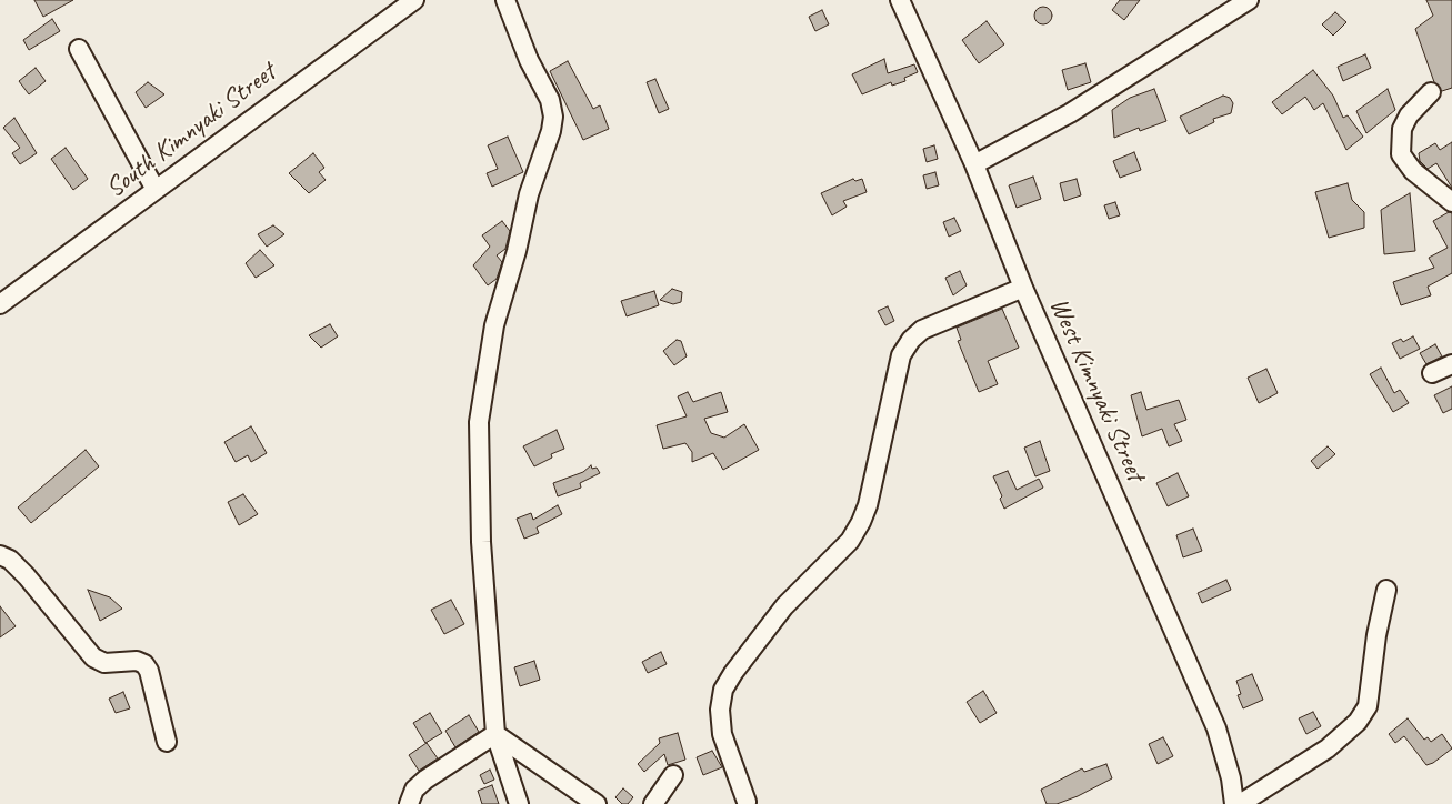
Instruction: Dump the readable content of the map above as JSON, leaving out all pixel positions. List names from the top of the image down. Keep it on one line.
{"streets":{"street":["South Kimnyaki Street","West Kimnyaki Street"]}}
